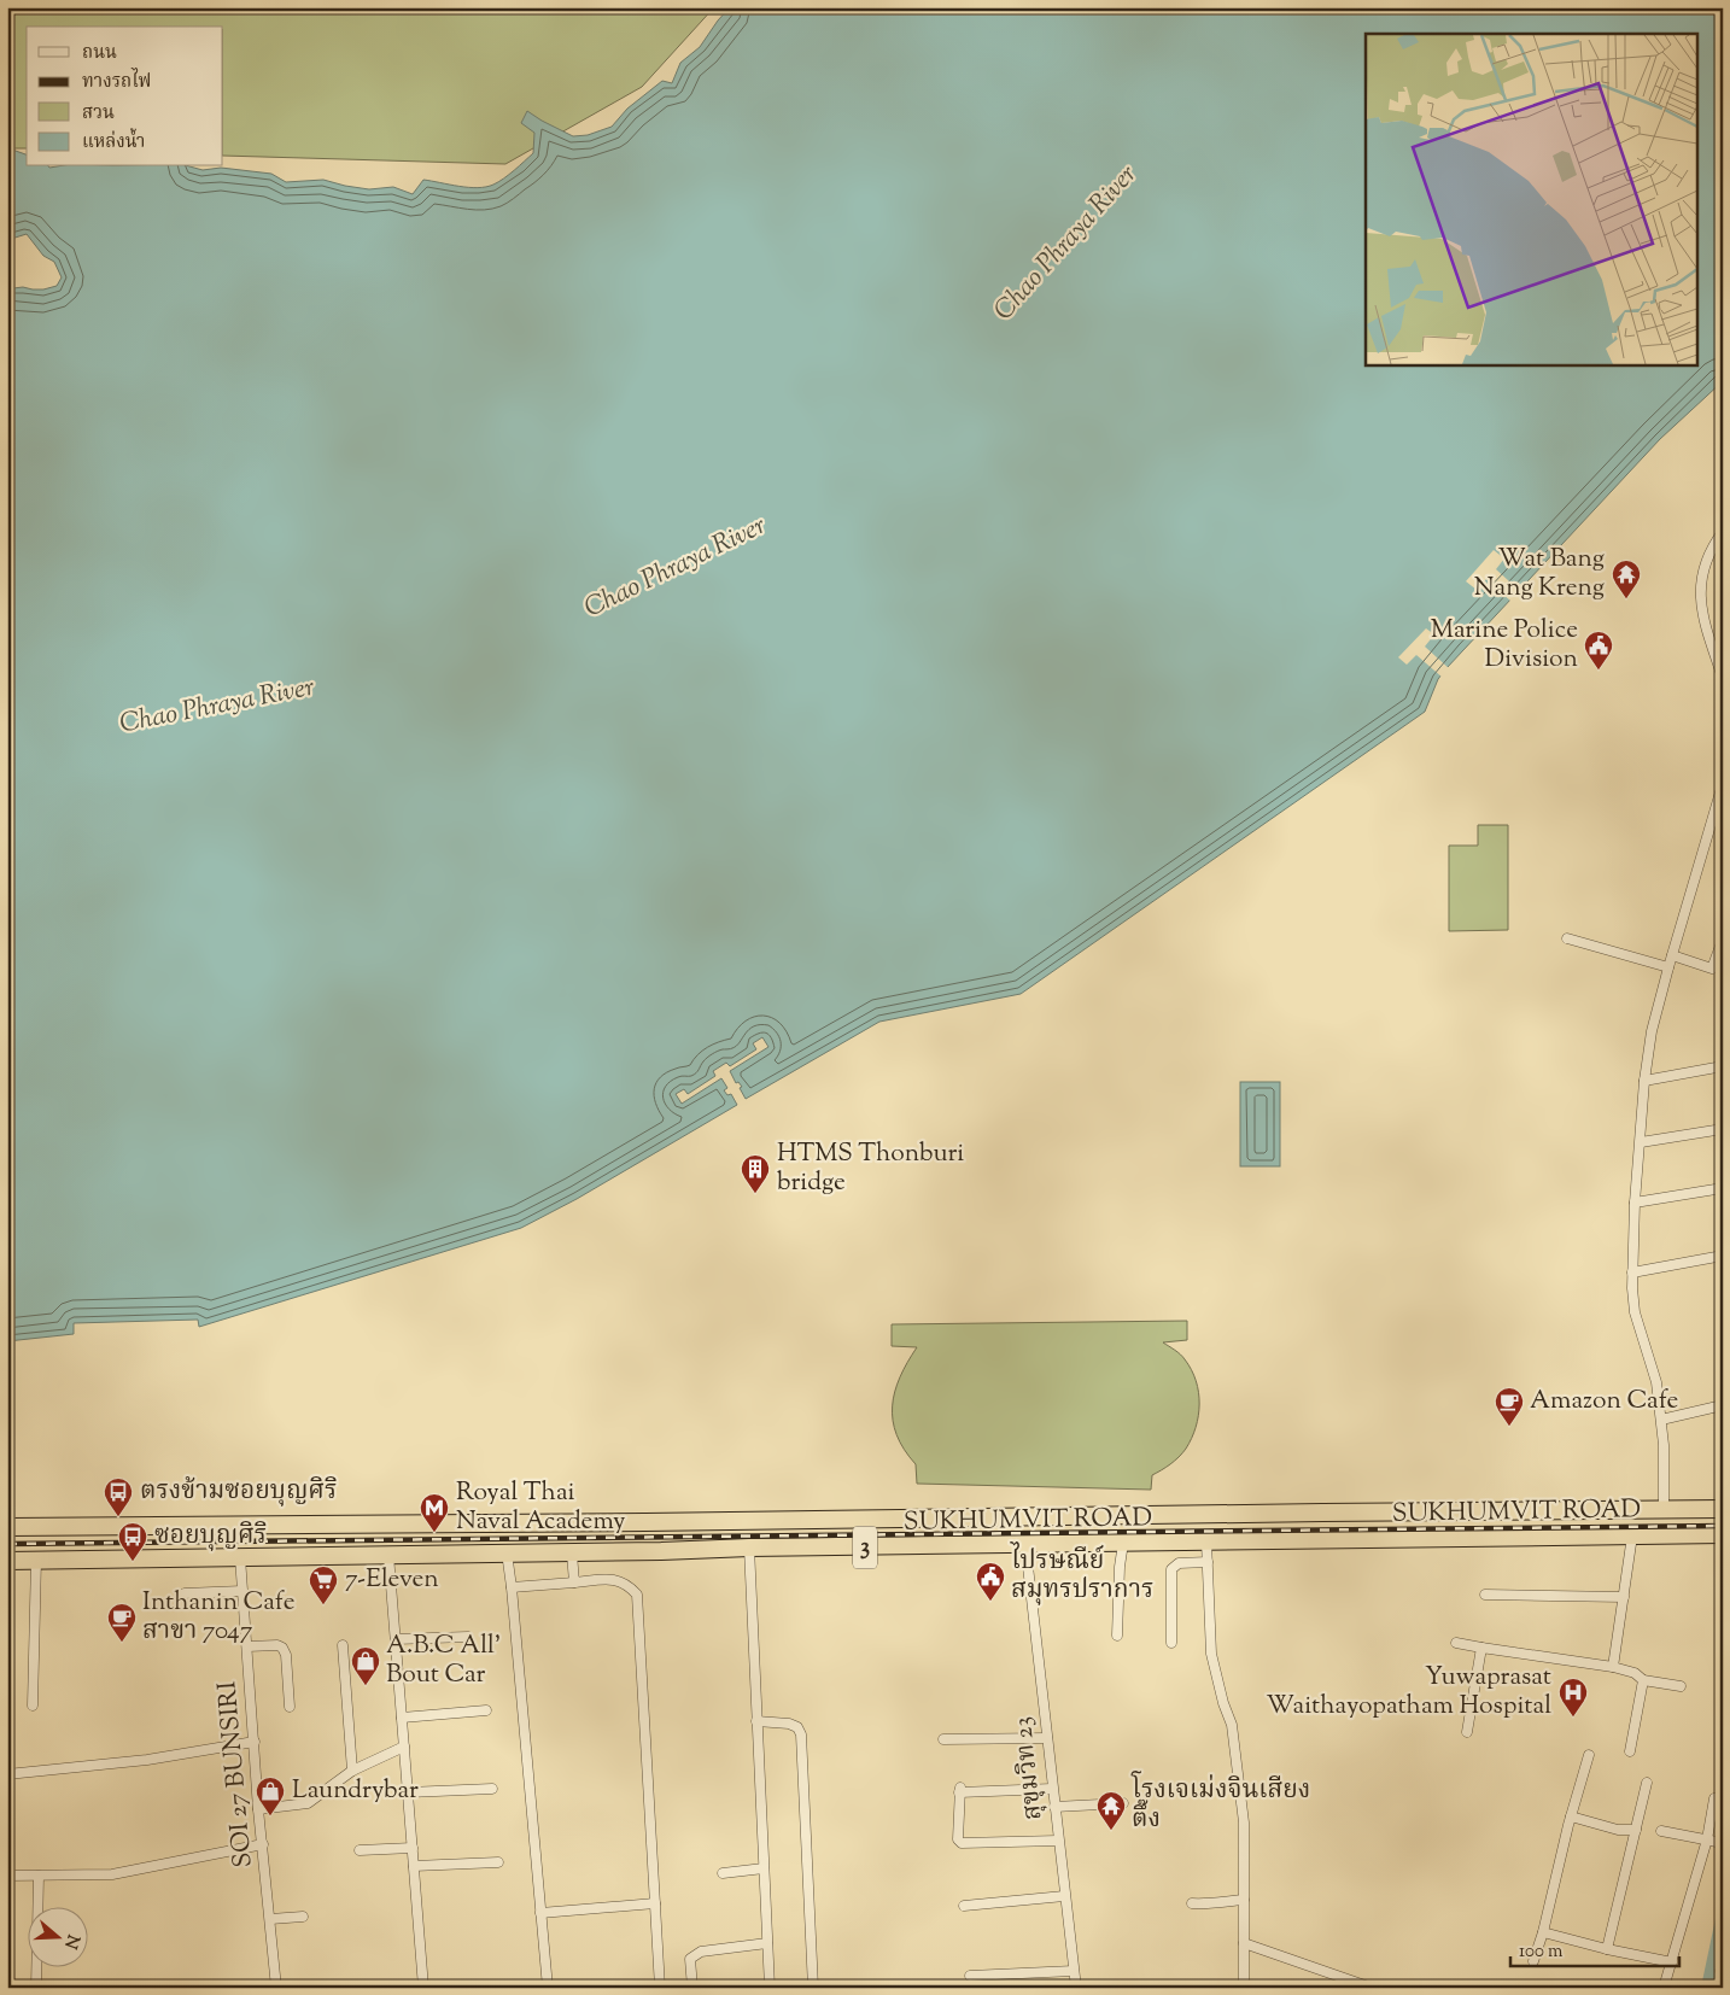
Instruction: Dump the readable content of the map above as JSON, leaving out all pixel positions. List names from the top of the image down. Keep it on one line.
{"streets":{"highway":["SUKHUMVIT ROAD","3"],"street":["สุขุมวิท 23","SOI 27 BUNSIRI"]},"crossings":[["SUKHUMVIT ROAD","สุขุมวิท 23"],["SUKHUMVIT ROAD","SOI 27 BUNSIRI"]],"water":["Chao Phraya River"],"places":{"temple":["Wat Bang Nang Kreng","โรงเจเม่งจินเสียง ตึ๊ง"],"public building":["Marine Police Division","ไปรษณีย์ สมุทรปราการ"],"building":["HTMS Thonburi bridge"],"cafe":["Amazon Cafe","Inthanin Cafe สาขา 7047"],"bus stop":["ตรงข้ามซอยบุญศิริ","ซอยบุญศิริ"],"metro station":["Royal Thai Naval Academy"],"supermarket":["7-Eleven"],"shop":["A.B.C All' Bout Car","Laundrybar"],"hospital":["Yuwaprasat Waithayopatham Hospital"]},"legend":["ถนน","ทางรถไฟ","สวน","แหล่งน้ำ"],"scale_bar":"100 m","north":"right"}
